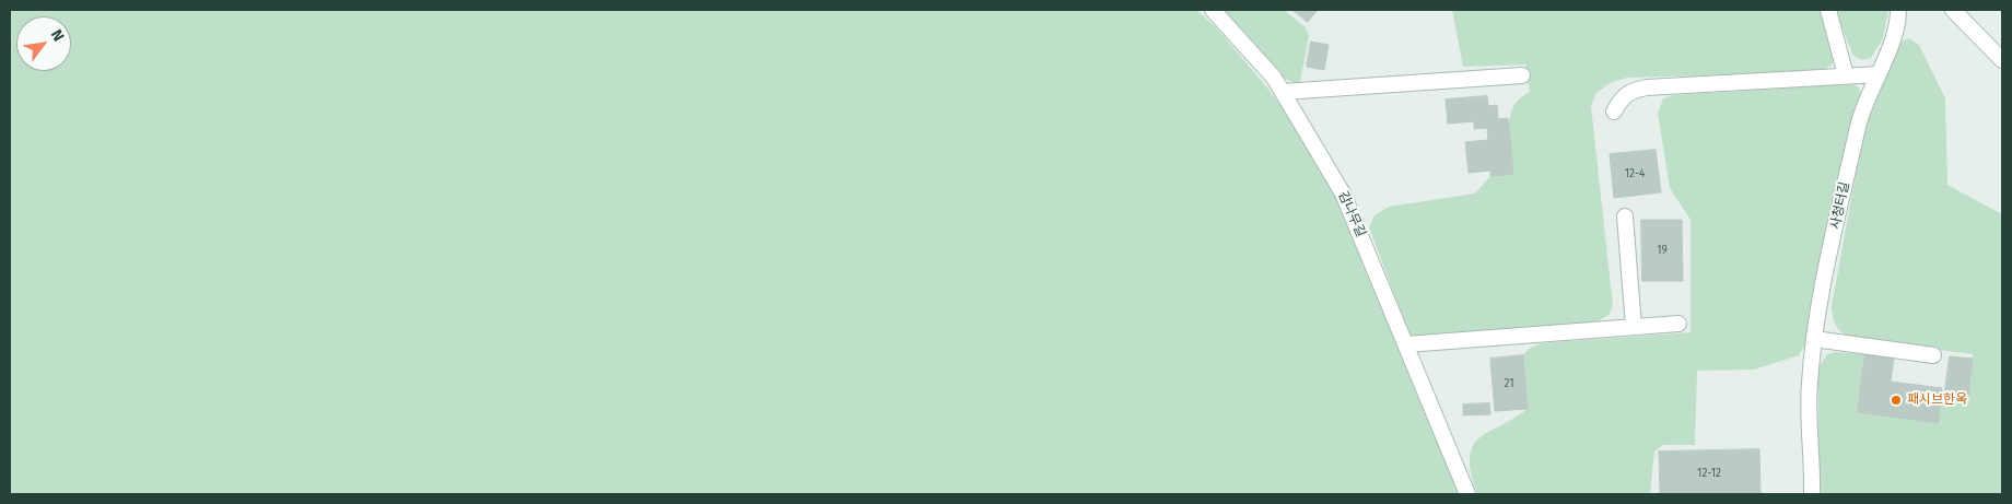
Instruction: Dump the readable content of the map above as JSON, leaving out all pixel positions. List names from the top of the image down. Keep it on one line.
{"streets":{"lane":["사청터길","감나무길"]},"places":["패시브한옥"],"house_numbers":["12-4","19","21","12-12"],"north":"top right"}
